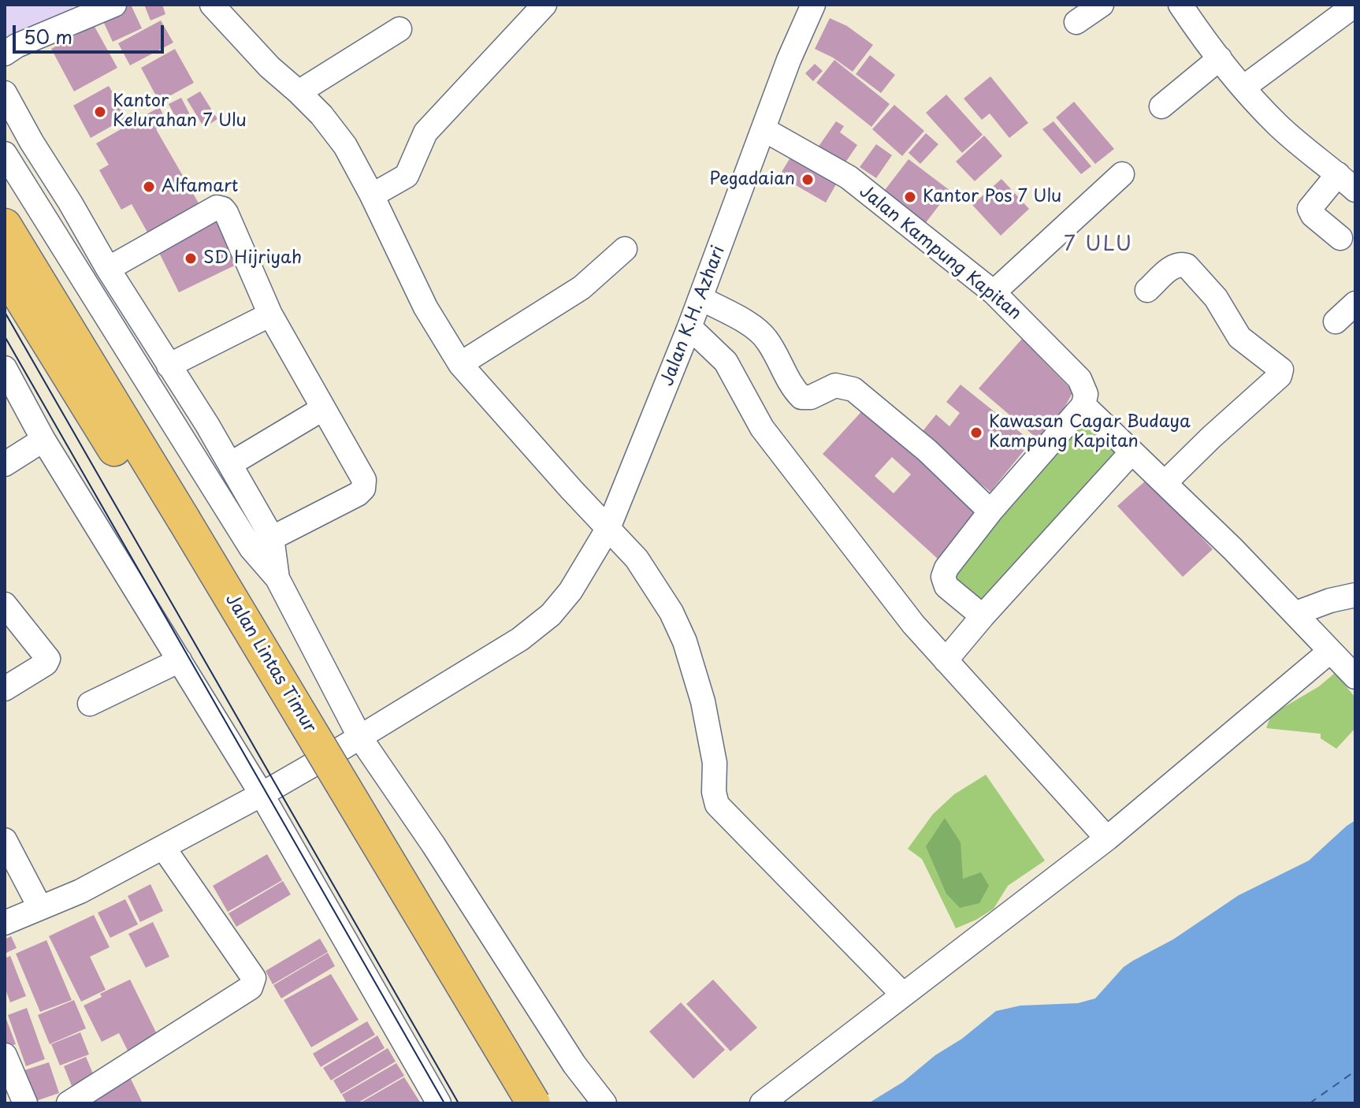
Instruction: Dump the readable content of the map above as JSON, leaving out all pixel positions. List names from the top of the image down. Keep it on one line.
{"streets":{"highway":["Jalan Lintas Timur"],"street":["Jalan Kampung Kapitan","Jalan K.H. Azhari"]},"crossings":[["Jalan Kampung Kapitan","Jalan K.H. Azhari"]],"districts":["7 ULU"],"places":["Kantor Kelurahan 7 Ulu","Pegadaian","Alfamart","Kantor Pos 7 Ulu","SD Hijriyah","Kawasan Cagar Budaya Kampung Kapitan"],"scale_bar":"50 m"}
